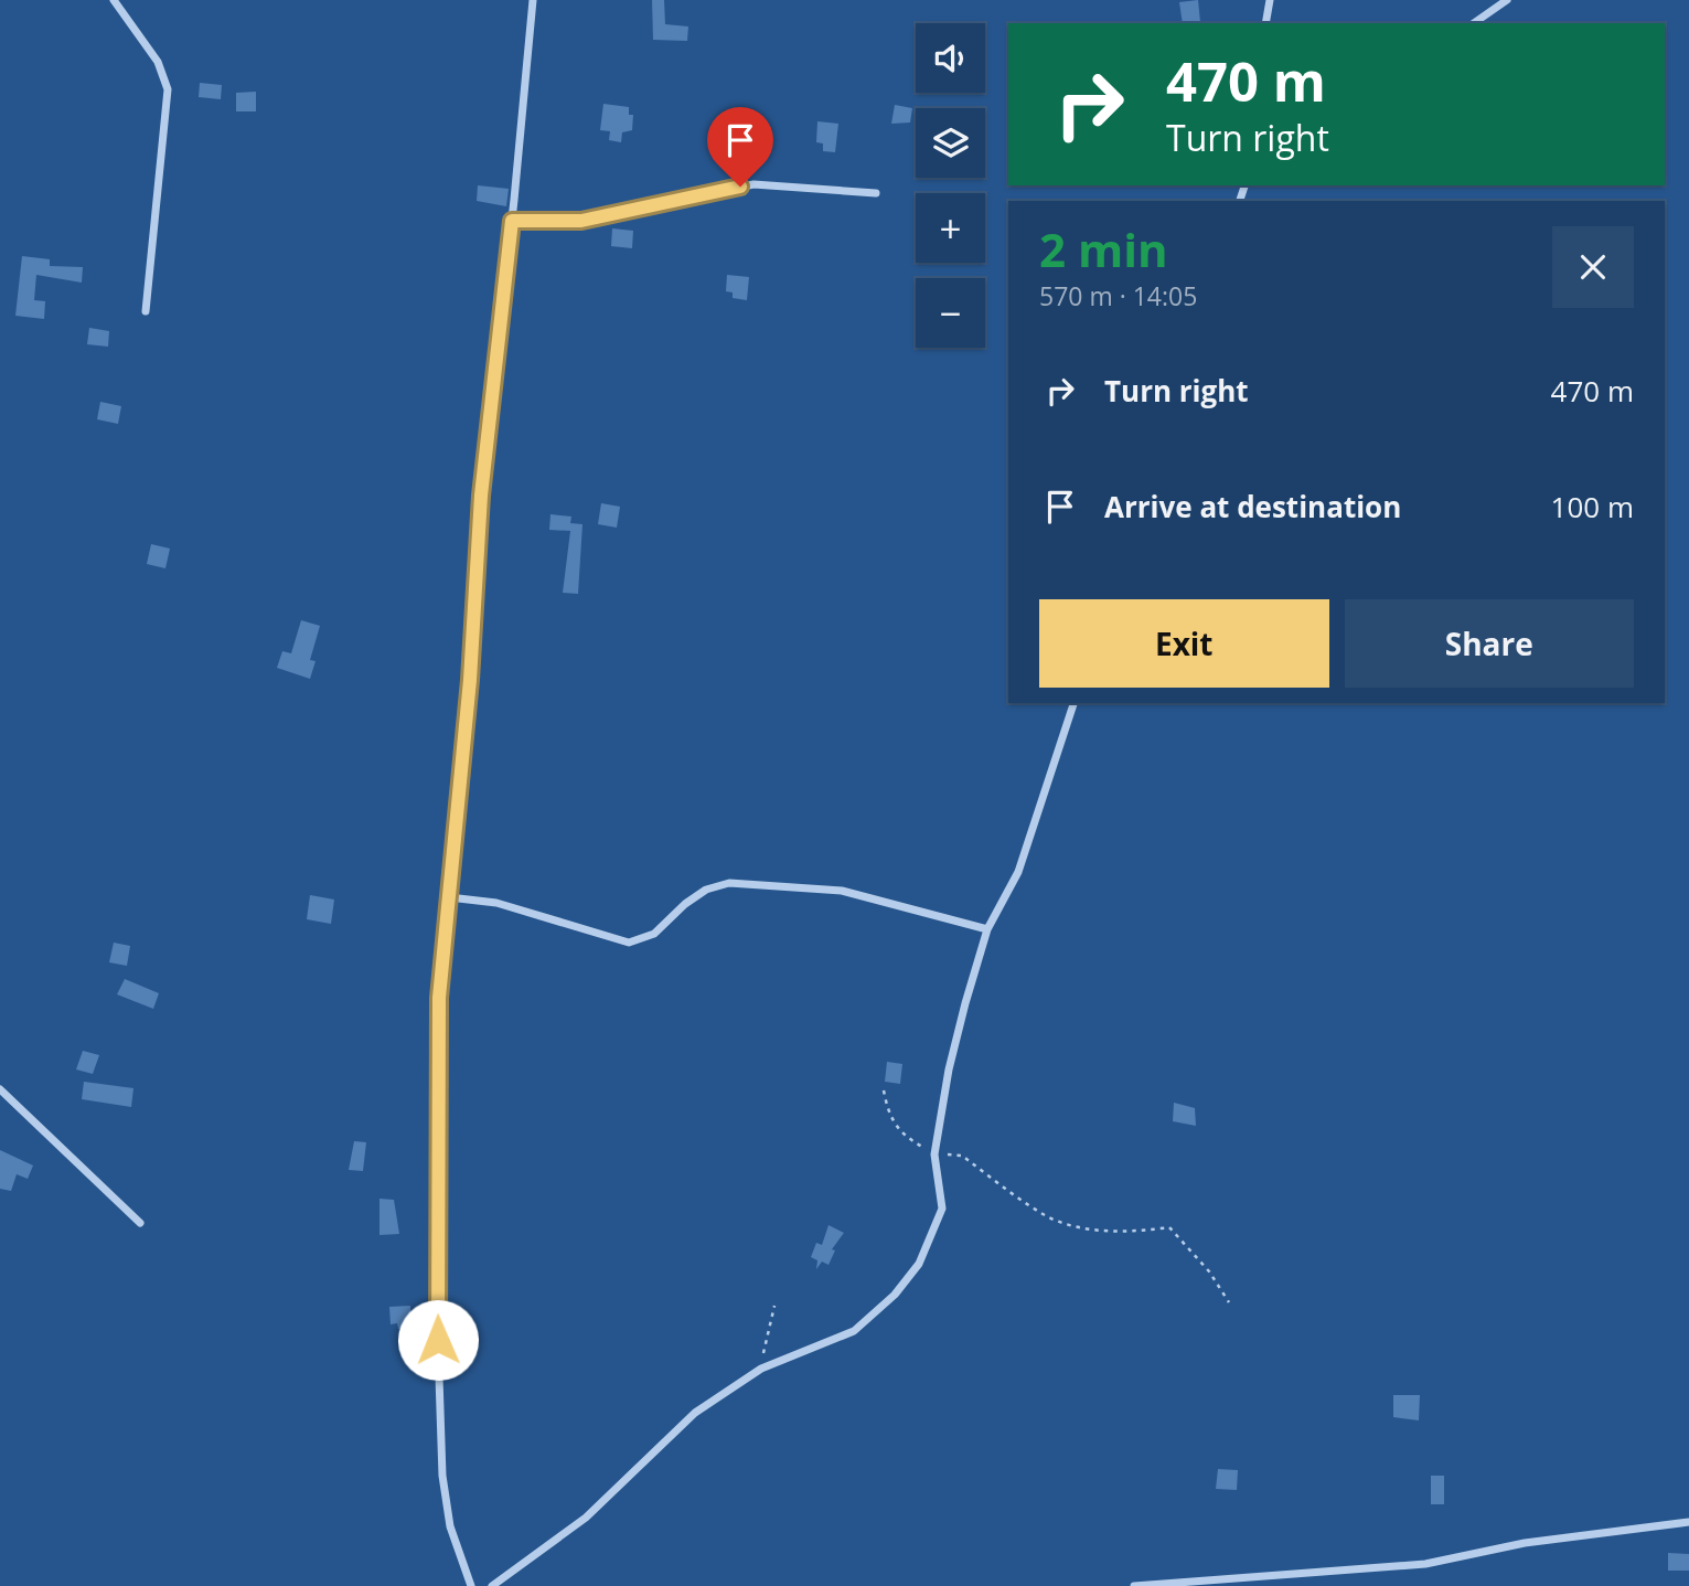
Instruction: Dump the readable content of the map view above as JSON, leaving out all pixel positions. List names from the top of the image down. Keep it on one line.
{"page":{"map_buttons":["+","−"],"turn":["470 m","Turn right"],"heading":["2 min","570 m · 14:05"],"list":[{"name":"Turn right","value":"470 m"},{"name":"Arrive at destination","value":"100 m"}],"buttons":["Exit","Share"]}}
